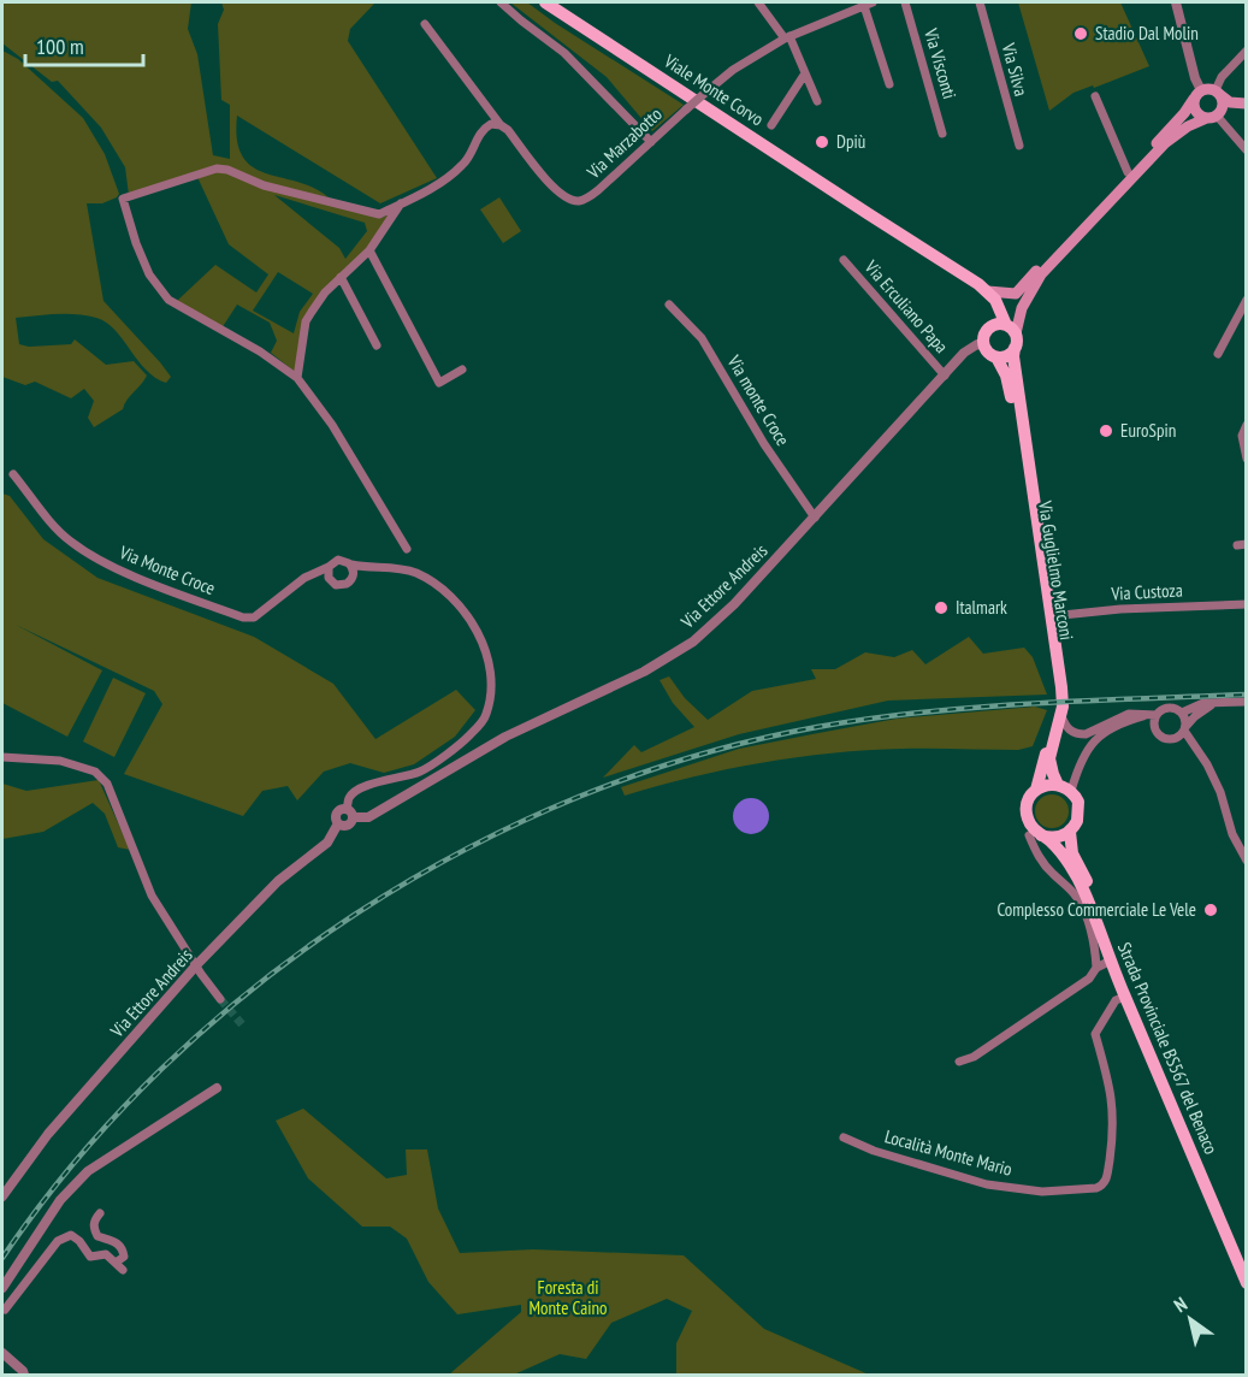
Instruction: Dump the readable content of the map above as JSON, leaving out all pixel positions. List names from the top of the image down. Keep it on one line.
{"streets":{"main road":["Viale Monte Corvo","Via Guglielmo Marconi","Strada Provinciale BS567 del Benaco"],"street":["Via Visconti","Via Silva","Via Marzabotto","Via Erculiano Papa","Via monte Croce","Via Monte Croce","Via Ettore Andreis","Via Custoza","Località Monte Mario"]},"crossings":[["Via Erculiano Papa","Via Ettore Andreis"],["Via monte Croce","Via Ettore Andreis"],["Via Guglielmo Marconi","Via Ettore Andreis"],["Via Guglielmo Marconi","Strada Provinciale BS567 del Benaco"],["Strada Provinciale BS567 del Benaco","Località Monte Mario"]],"parks":["Foresta di Monte Caino"],"places":["Stadio Dal Molin","Dpiù","EuroSpin","Italmark","Complesso Commerciale Le Vele"],"scale_bar":"100 m","north":"top left"}
